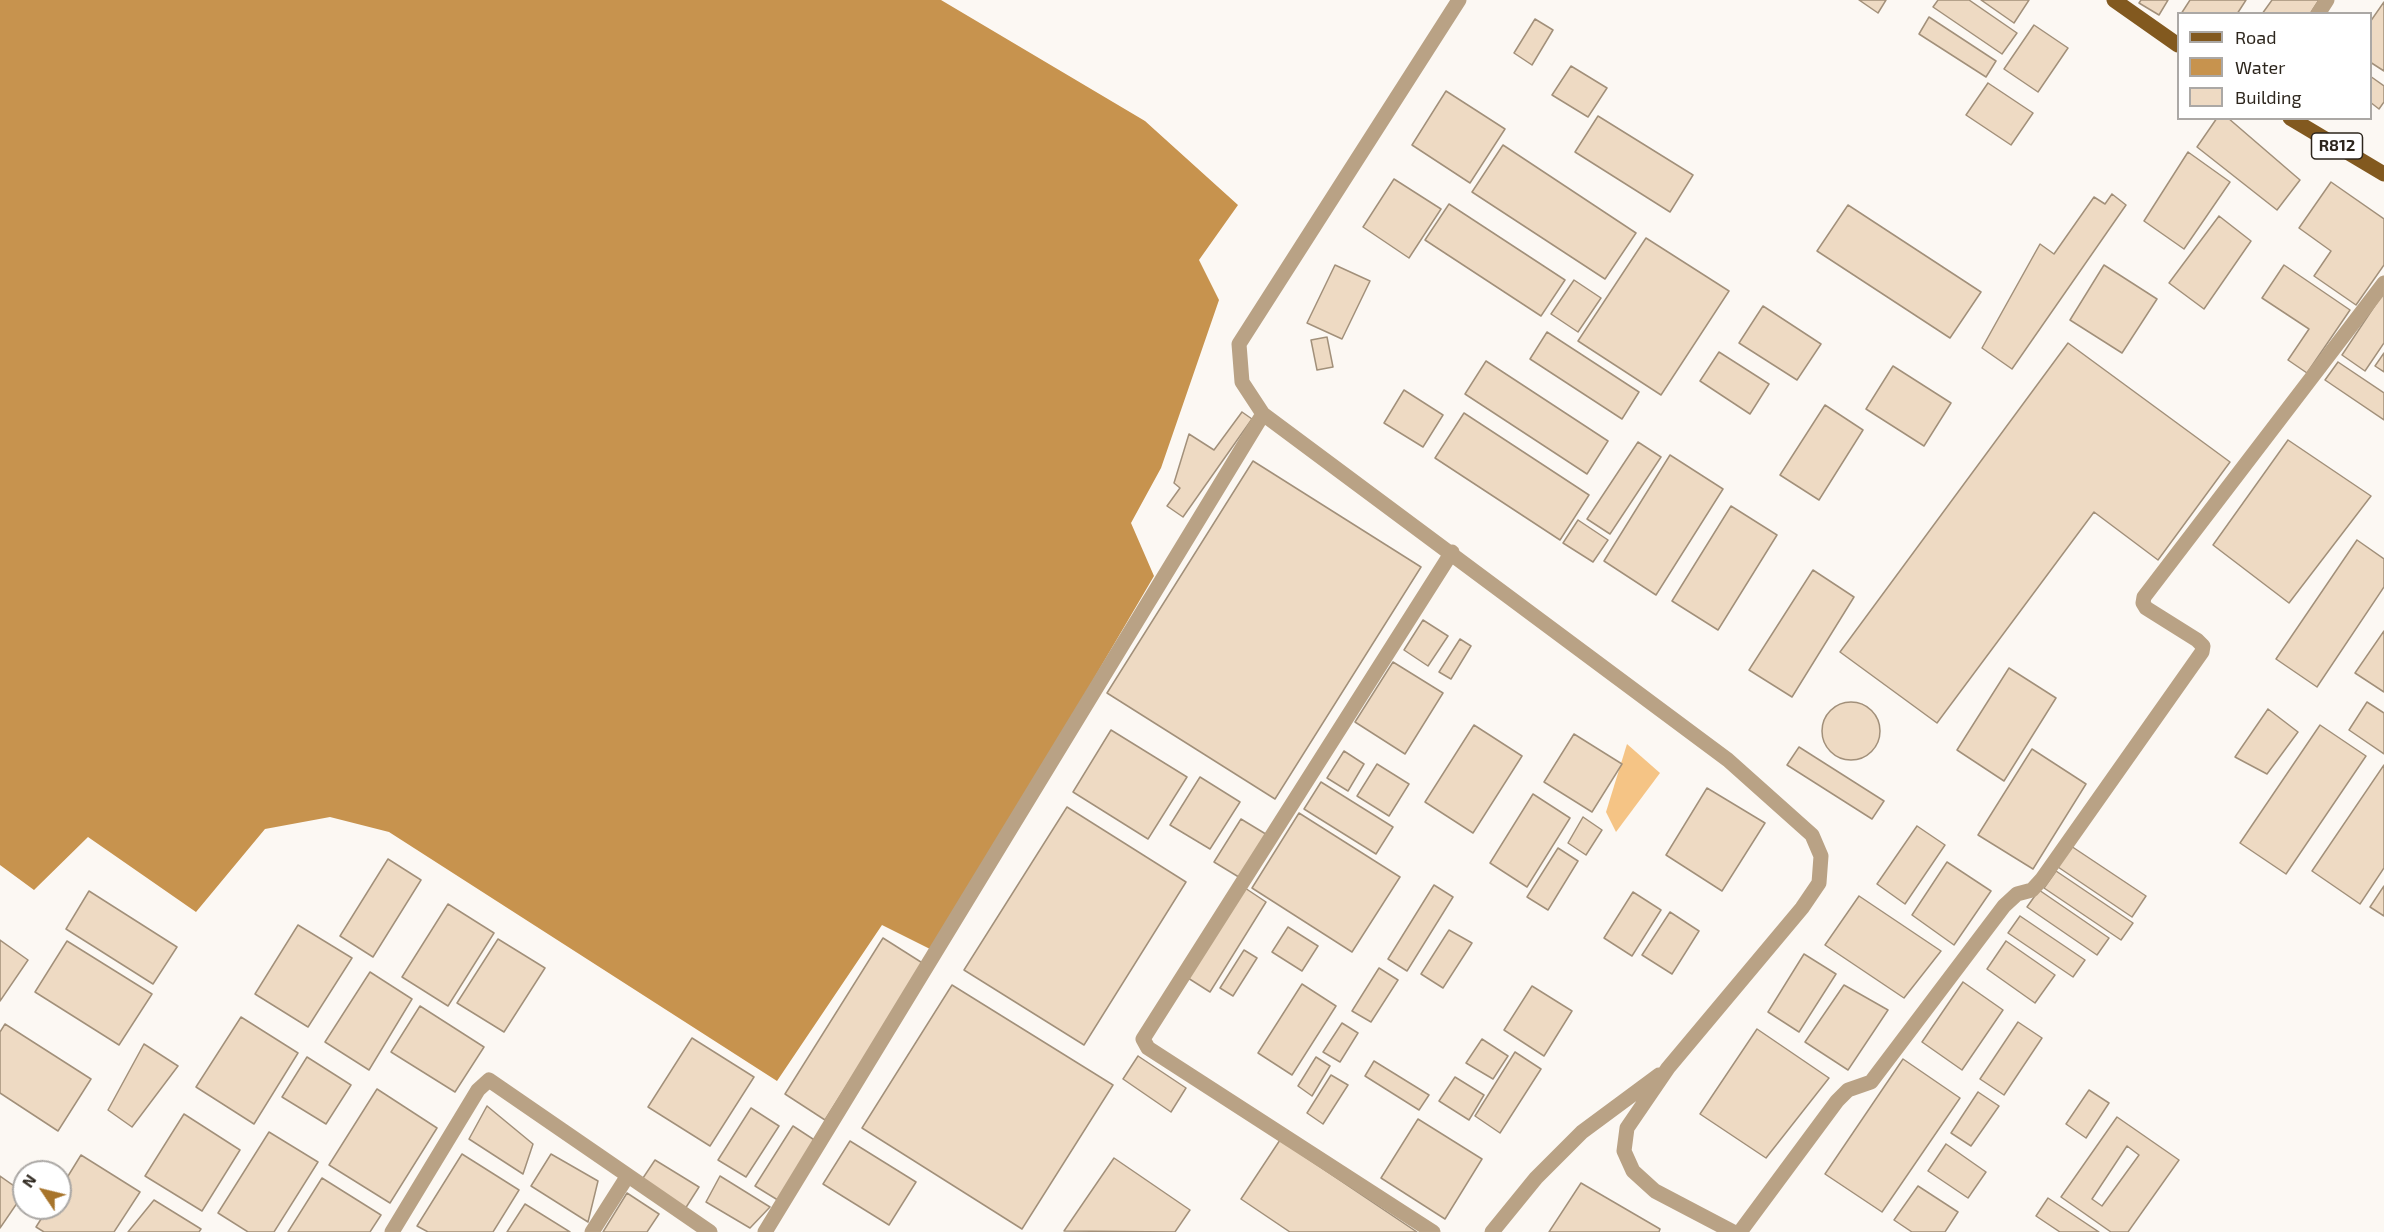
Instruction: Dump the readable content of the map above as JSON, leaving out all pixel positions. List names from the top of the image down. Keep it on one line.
{"streets":{"main road":["R812"]},"legend":["Road","Water","Building"],"north":"top left"}
